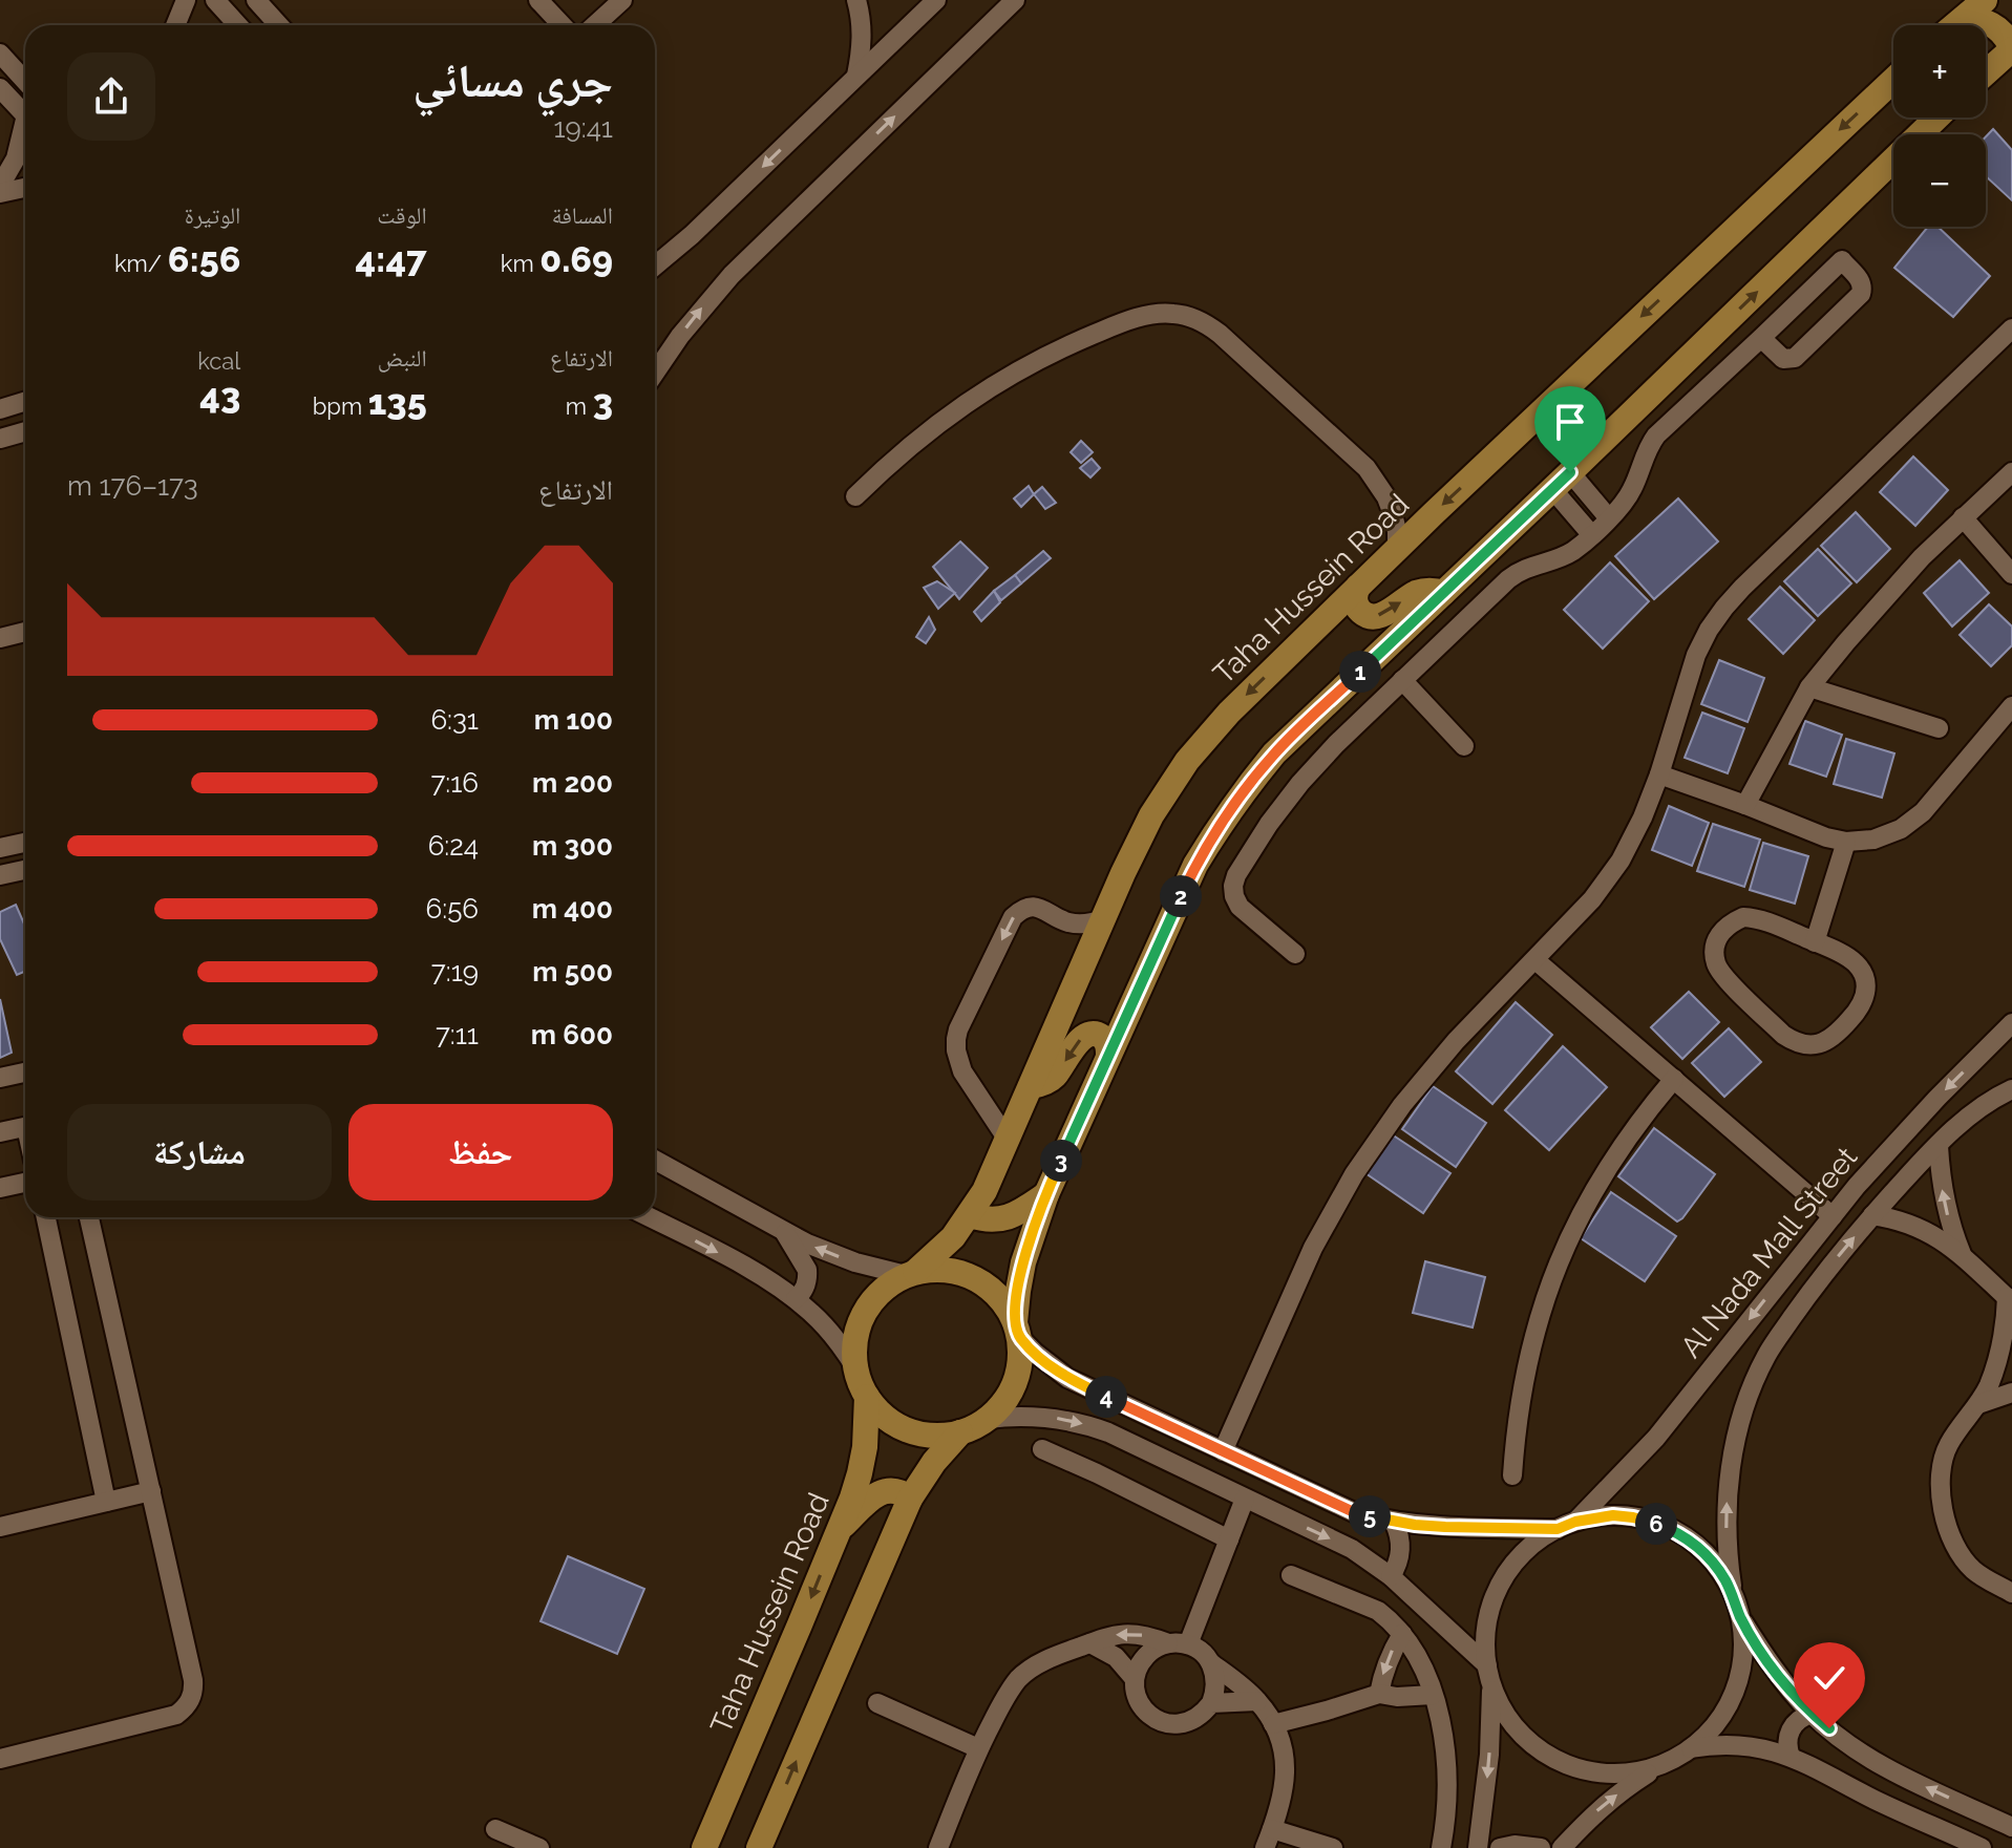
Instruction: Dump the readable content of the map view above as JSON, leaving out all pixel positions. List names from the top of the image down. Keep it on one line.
{"streets":{"main road":["Taha Hussein Road"],"street":["Al Nada Mall Street"]},"page":{"map_buttons":["+","−"],"heading":["جري مسائي","19:41"],"stats":[["المسافة","0.69 km"],["الوقت","4:47"],["الوتيرة","6:56 /km"],["الارتفاع","3 m"],["النبض","135 bpm"],["kcal","43"]],"chart":["الارتفاع","173–176 m"],"pins":["1","2","3","4","5","6"],"list":[{"name":"100 m","note":"6:31"},{"name":"200 m","note":"7:16"},{"name":"300 m","note":"6:24"},{"name":"400 m","note":"6:56"},{"name":"500 m","note":"7:19"},{"name":"600 m","note":"7:11"}],"buttons":["حفظ","مشاركة"]}}
